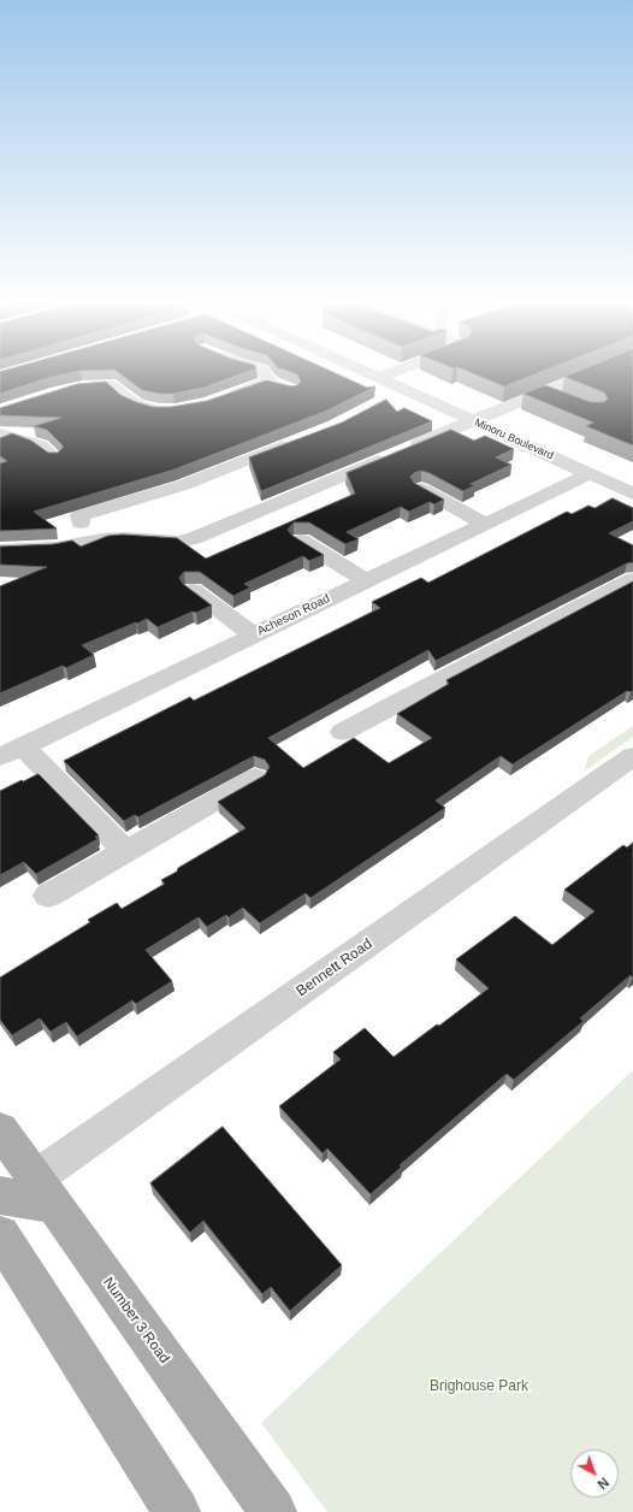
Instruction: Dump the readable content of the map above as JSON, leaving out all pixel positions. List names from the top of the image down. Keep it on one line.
{"streets":{"main road":["Number 3 Road"],"street":["Minoru Boulevard","Acheson Road","Bennett Road"]},"crossings":[["Minoru Boulevard","Acheson Road"],["Bennett Road","Number 3 Road"]],"parks":["Brighouse Park"],"north":"bottom right"}
